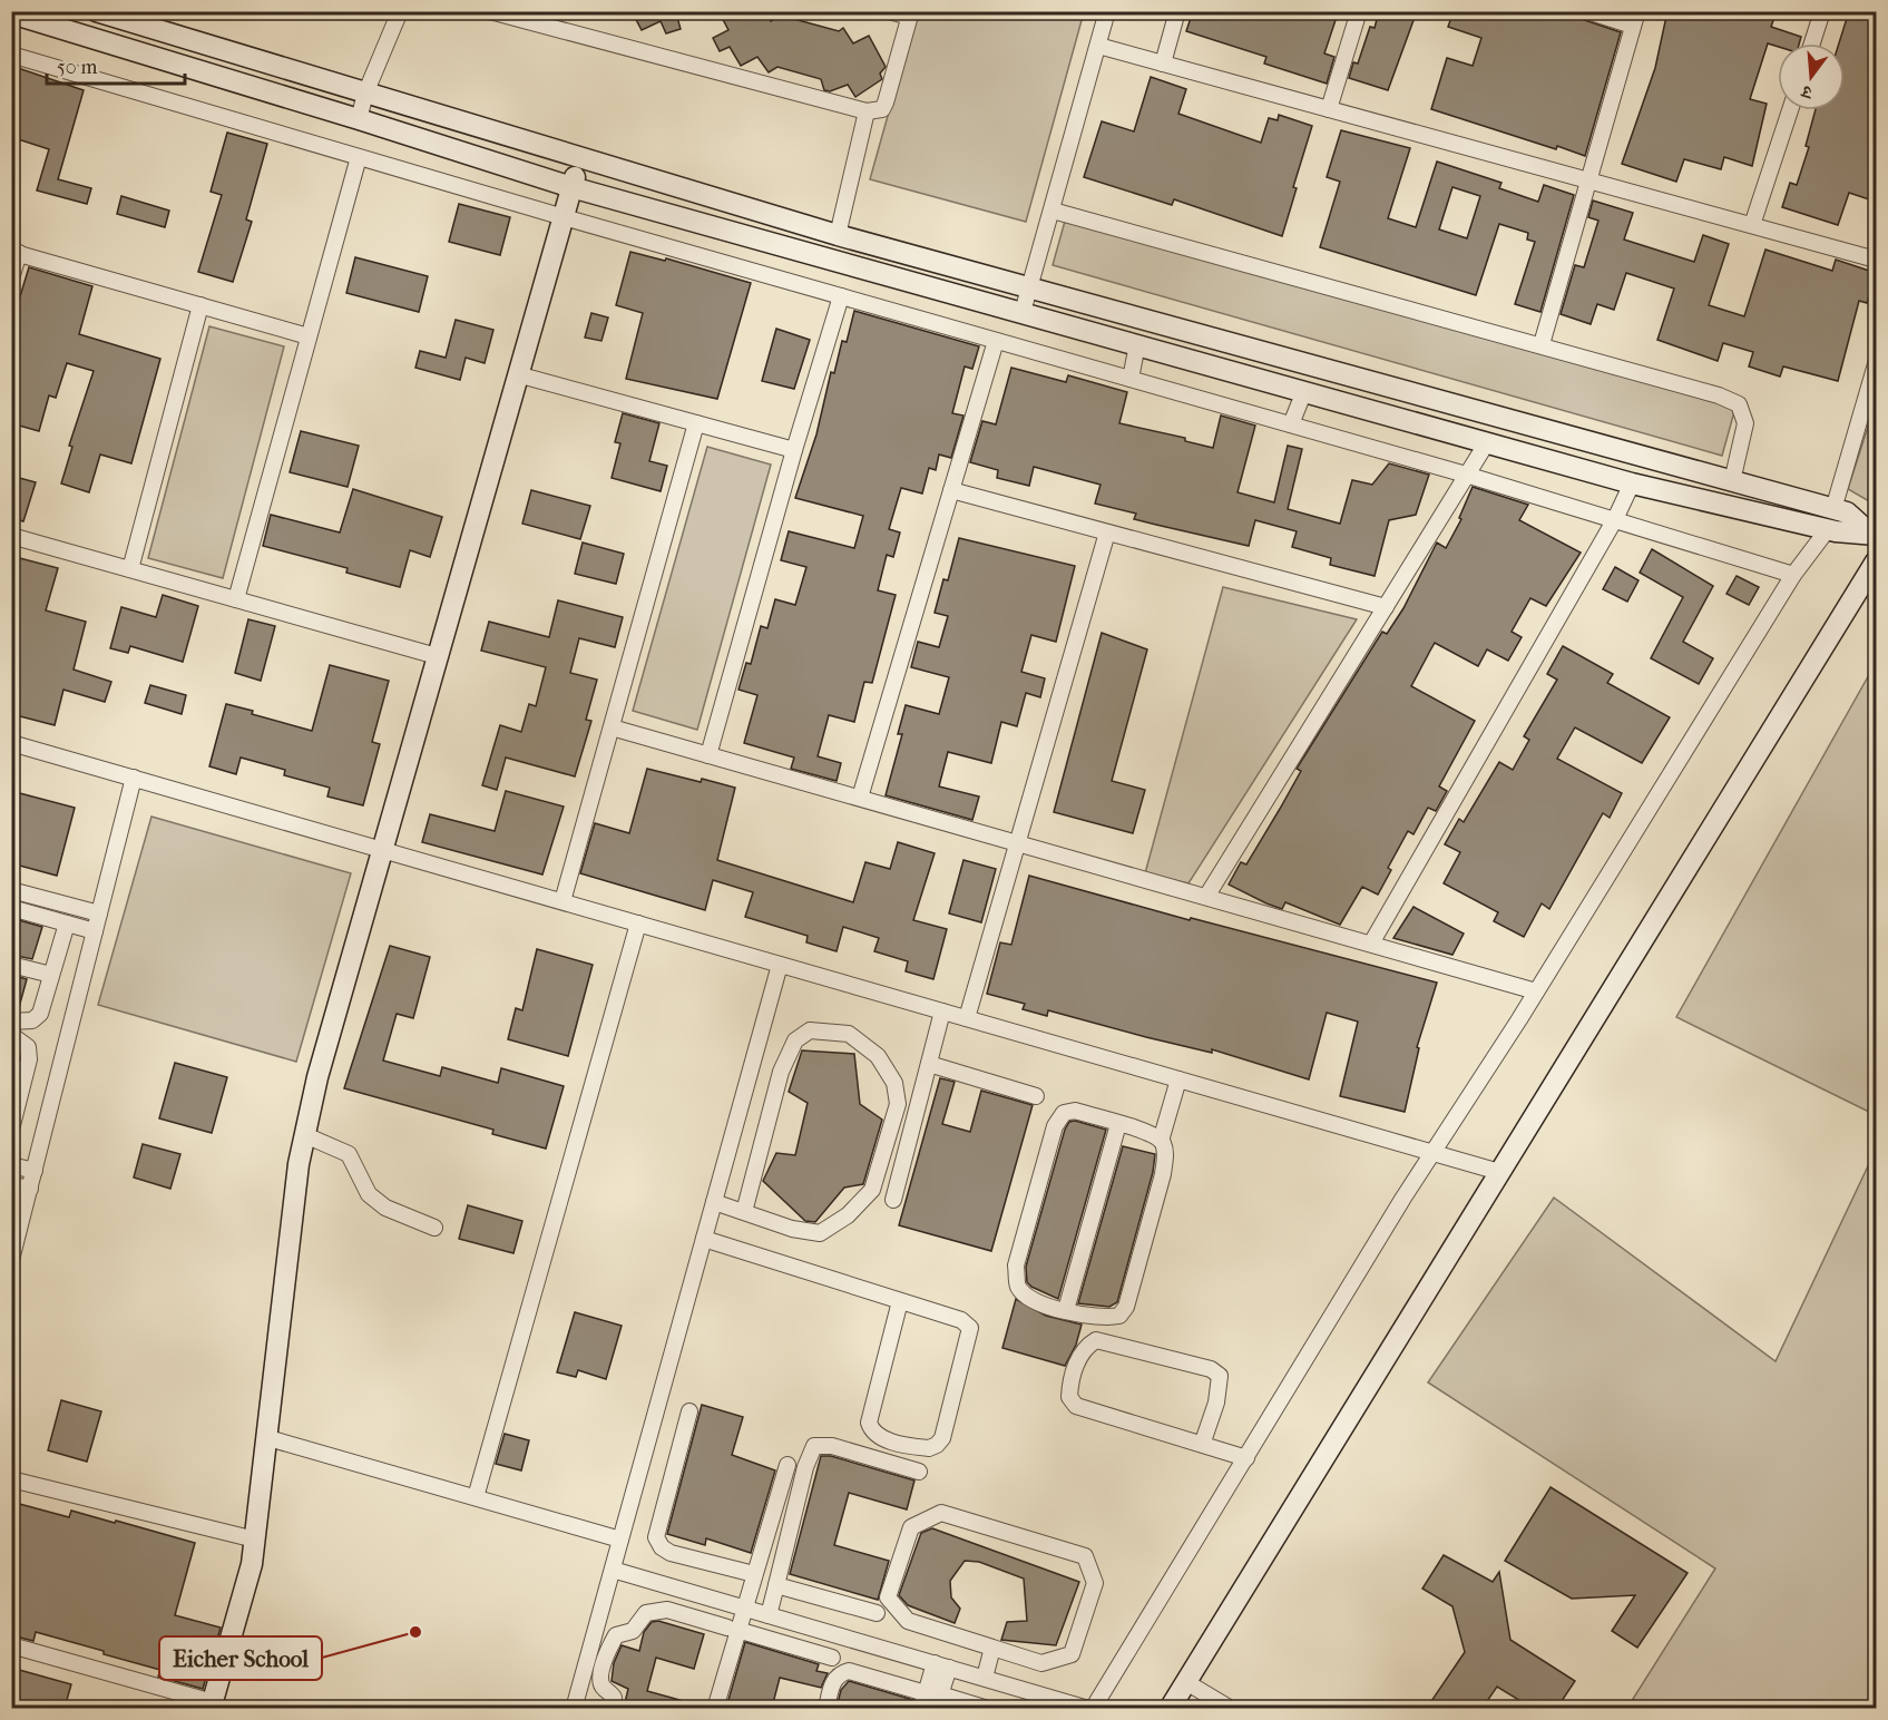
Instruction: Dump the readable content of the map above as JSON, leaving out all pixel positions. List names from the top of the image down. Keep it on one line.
{"places":["Eicher School"],"scale_bar":"50 m","north":"bottom"}
